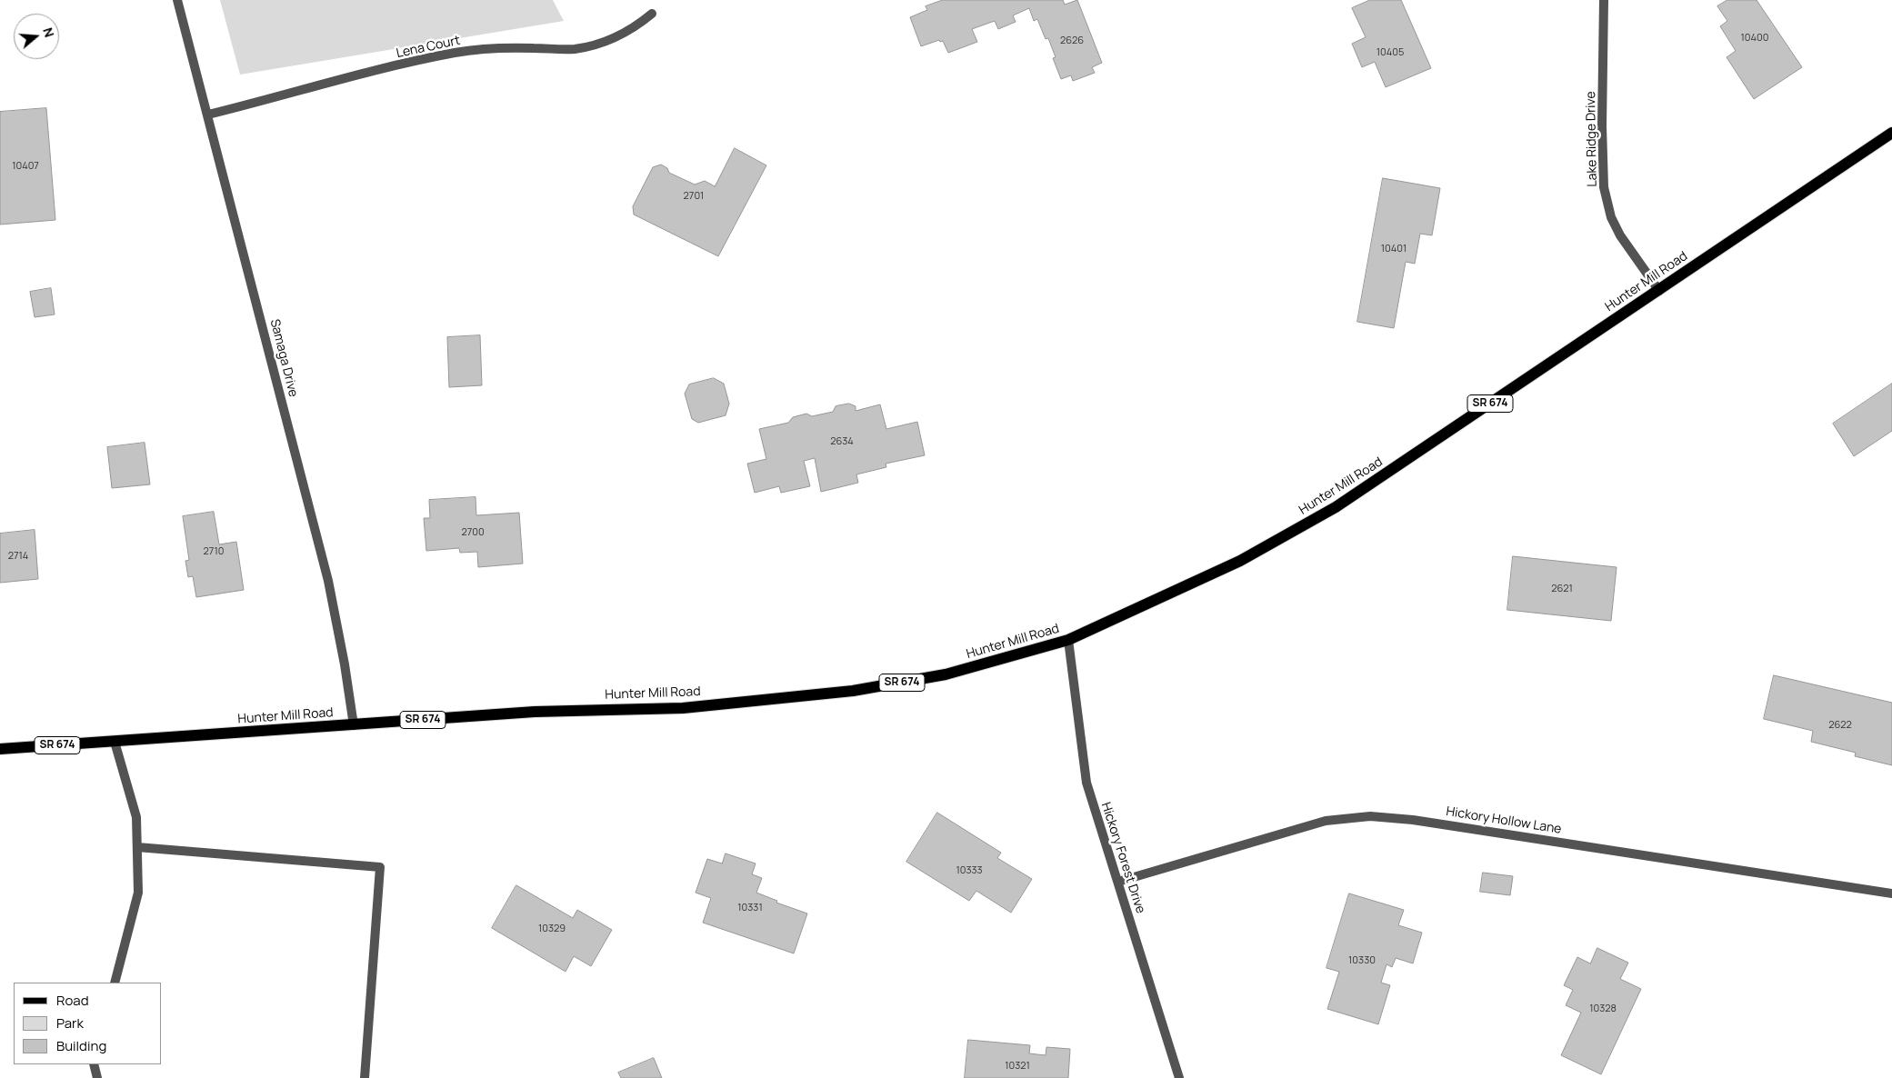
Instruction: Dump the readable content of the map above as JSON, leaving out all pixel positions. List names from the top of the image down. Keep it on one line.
{"streets":{"main road":["Hunter Mill Road","SR 674"],"street":["Lena Court","Lake Ridge Drive","Samaga Drive","Hickory Hollow Lane","Hickory Forest Drive"]},"crossings":[["Lena Court","Samaga Drive"],["Lake Ridge Drive","Hunter Mill Road"],["Hunter Mill Road","Samaga Drive"],["Hunter Mill Road","Hickory Forest Drive"],["Hickory Hollow Lane","Hickory Forest Drive"]],"house_numbers":["10400","2626","10405","10407","2701","10401","2634","2700","2710","2714","2621","2622","10333","10331","10329","10330","10328","10321"],"legend":["Road","Park","Building"],"north":"right"}
